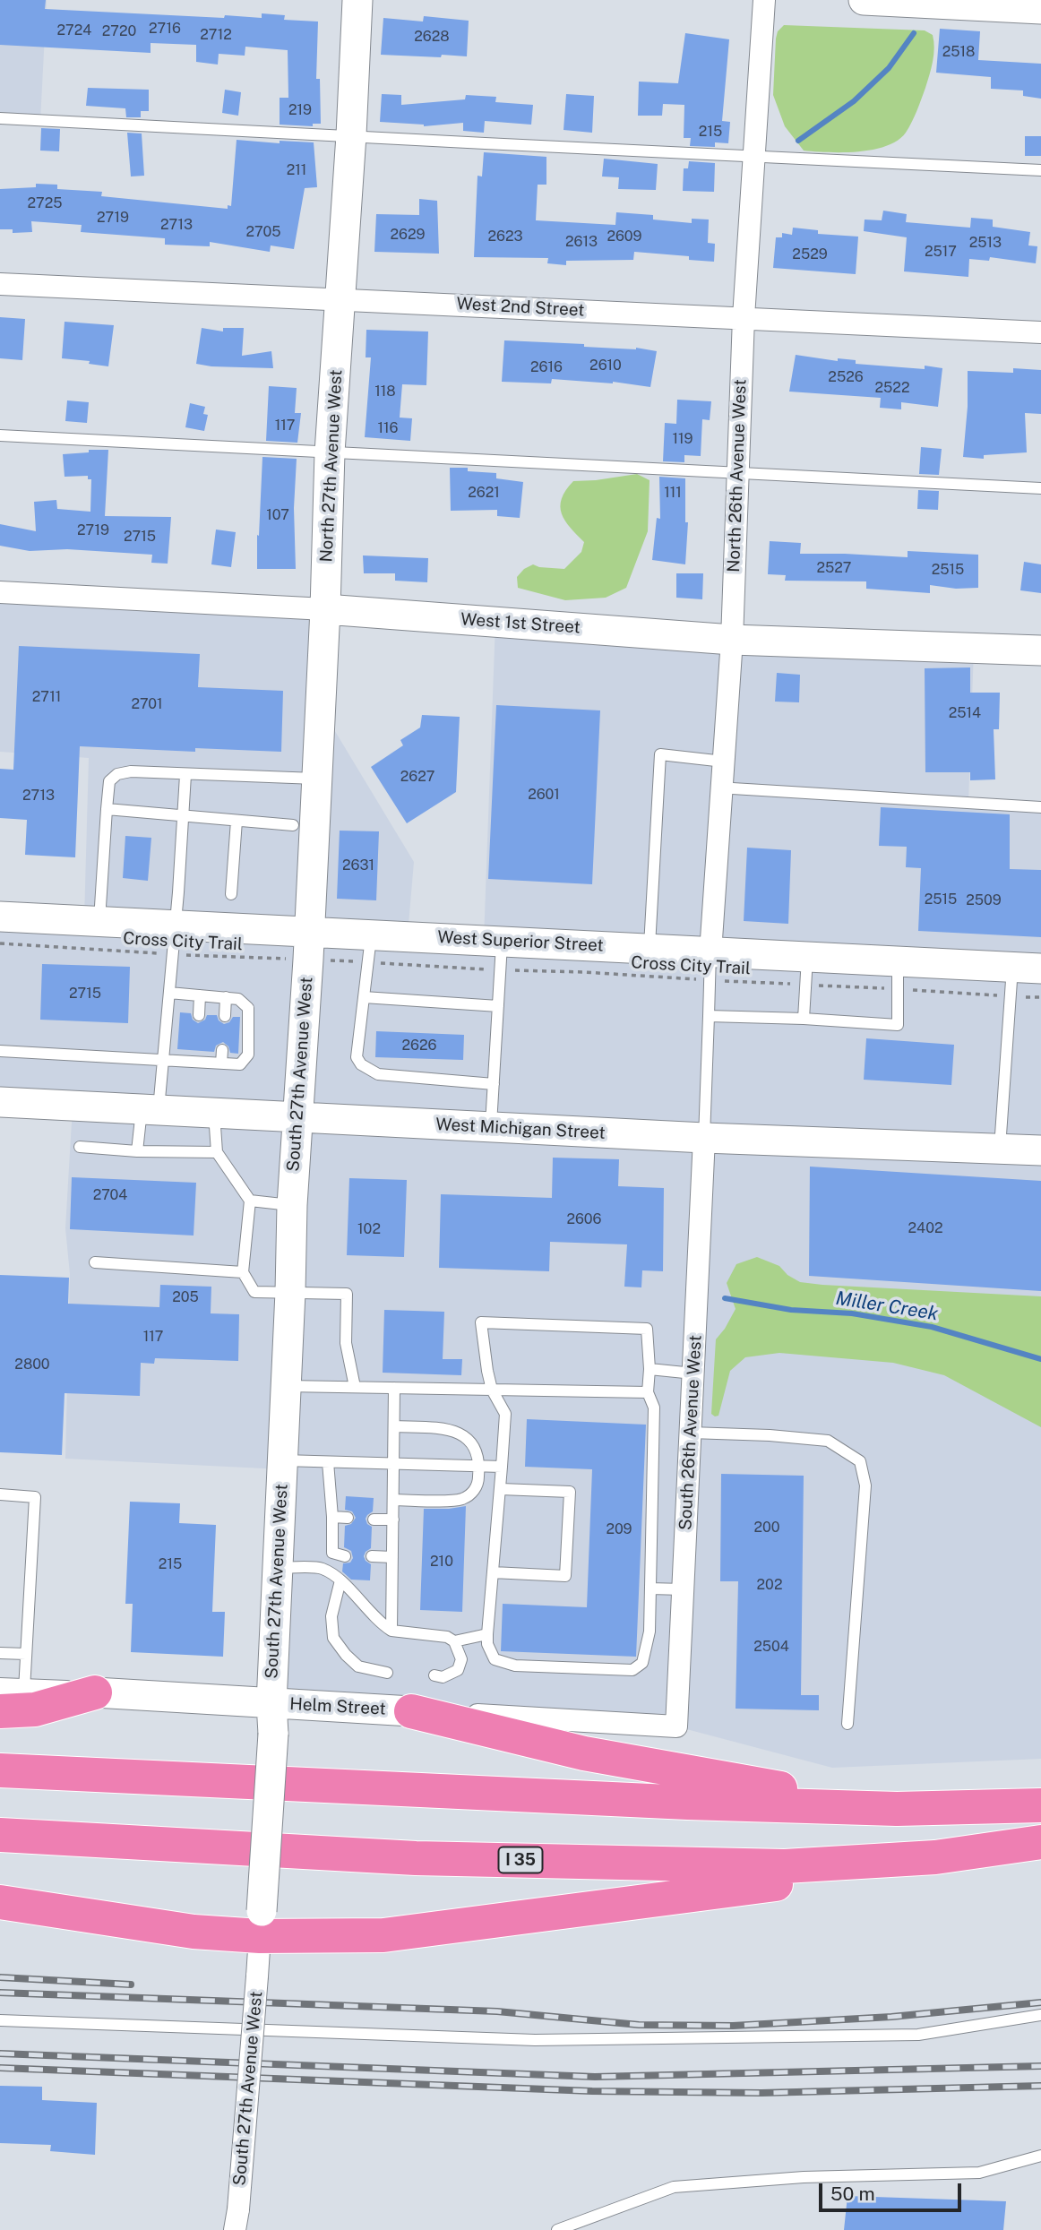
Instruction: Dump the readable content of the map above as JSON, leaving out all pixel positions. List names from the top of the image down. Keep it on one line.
{"streets":{"highway":["I 35"],"street":["West 2nd Street","North 27th Avenue West","North 26th Avenue West","West 1st Street","West Superior Street","South 27th Avenue West","West Michigan Street","South 26th Avenue West","Helm Street"],"path":["Cross City Trail"]},"crossings":[["West 2nd Street","North 27th Avenue West"],["West 2nd Street","North 26th Avenue West"],["North 27th Avenue West","West 1st Street"],["North 27th Avenue West","Cross City Trail"],["North 27th Avenue West","West Superior Street"],["North 27th Avenue West","South 27th Avenue West"],["North 26th Avenue West","West 1st Street"],["North 26th Avenue West","Cross City Trail"],["North 26th Avenue West","West Superior Street"],["Cross City Trail","West Superior Street"],["Cross City Trail","South 27th Avenue West"],["West Superior Street","South 27th Avenue West"],["South 27th Avenue West","West Michigan Street"],["South 27th Avenue West","Helm Street"],["West Michigan Street","South 26th Avenue West"],["South 26th Avenue West","Helm Street"]],"water":["Miller Creek"],"house_numbers":["2716","2724","2720","2712","2628","2518","219","215","211","2725","2719","2713","2705","2629","2623","2609","2613","2513","2517","2529","2610","2616","2526","2522","118","117","116","119","2621","111","107","2719","2715","2527","2515","2711","2701","2514","2627","2601","2713","2631","2515","2509","2715","2626","2704","2606","2402","102","205","117","2800","200","209","210","215","202","2504"],"scale_bar":"50 m"}
